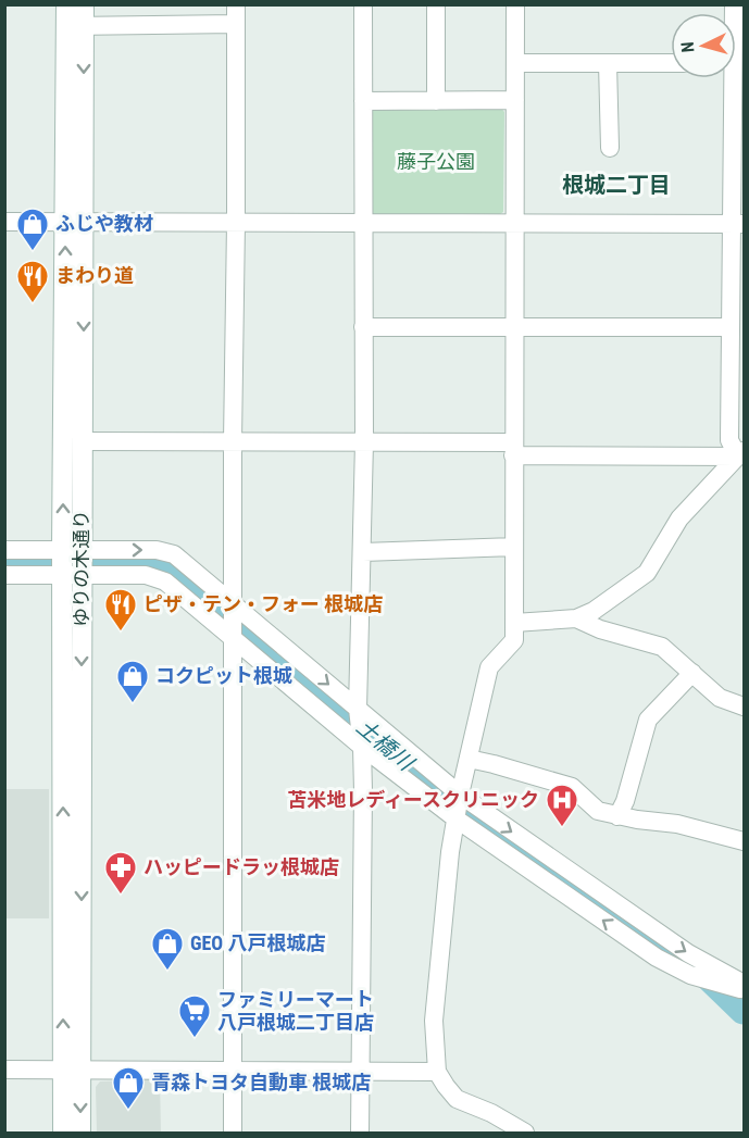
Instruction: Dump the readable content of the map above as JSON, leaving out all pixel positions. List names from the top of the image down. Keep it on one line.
{"streets":{"street":["ゆりの木通り"]},"districts":["根城二丁目"],"water":["土橋川"],"parks":["藤子公園"],"places":{"shop":["ふじや教材","コクピット根城","GEO 八戸根城店","青森トヨタ自動車 根城店"],"restaurant":["まわり道","ピザ・テン・フォー 根城店"],"hospital":["苫米地レディースクリニック"],"pharmacy":["ハッピードラッ根城店"],"supermarket":["ファミリーマート 八戸根城二丁目店"]},"north":"left"}
